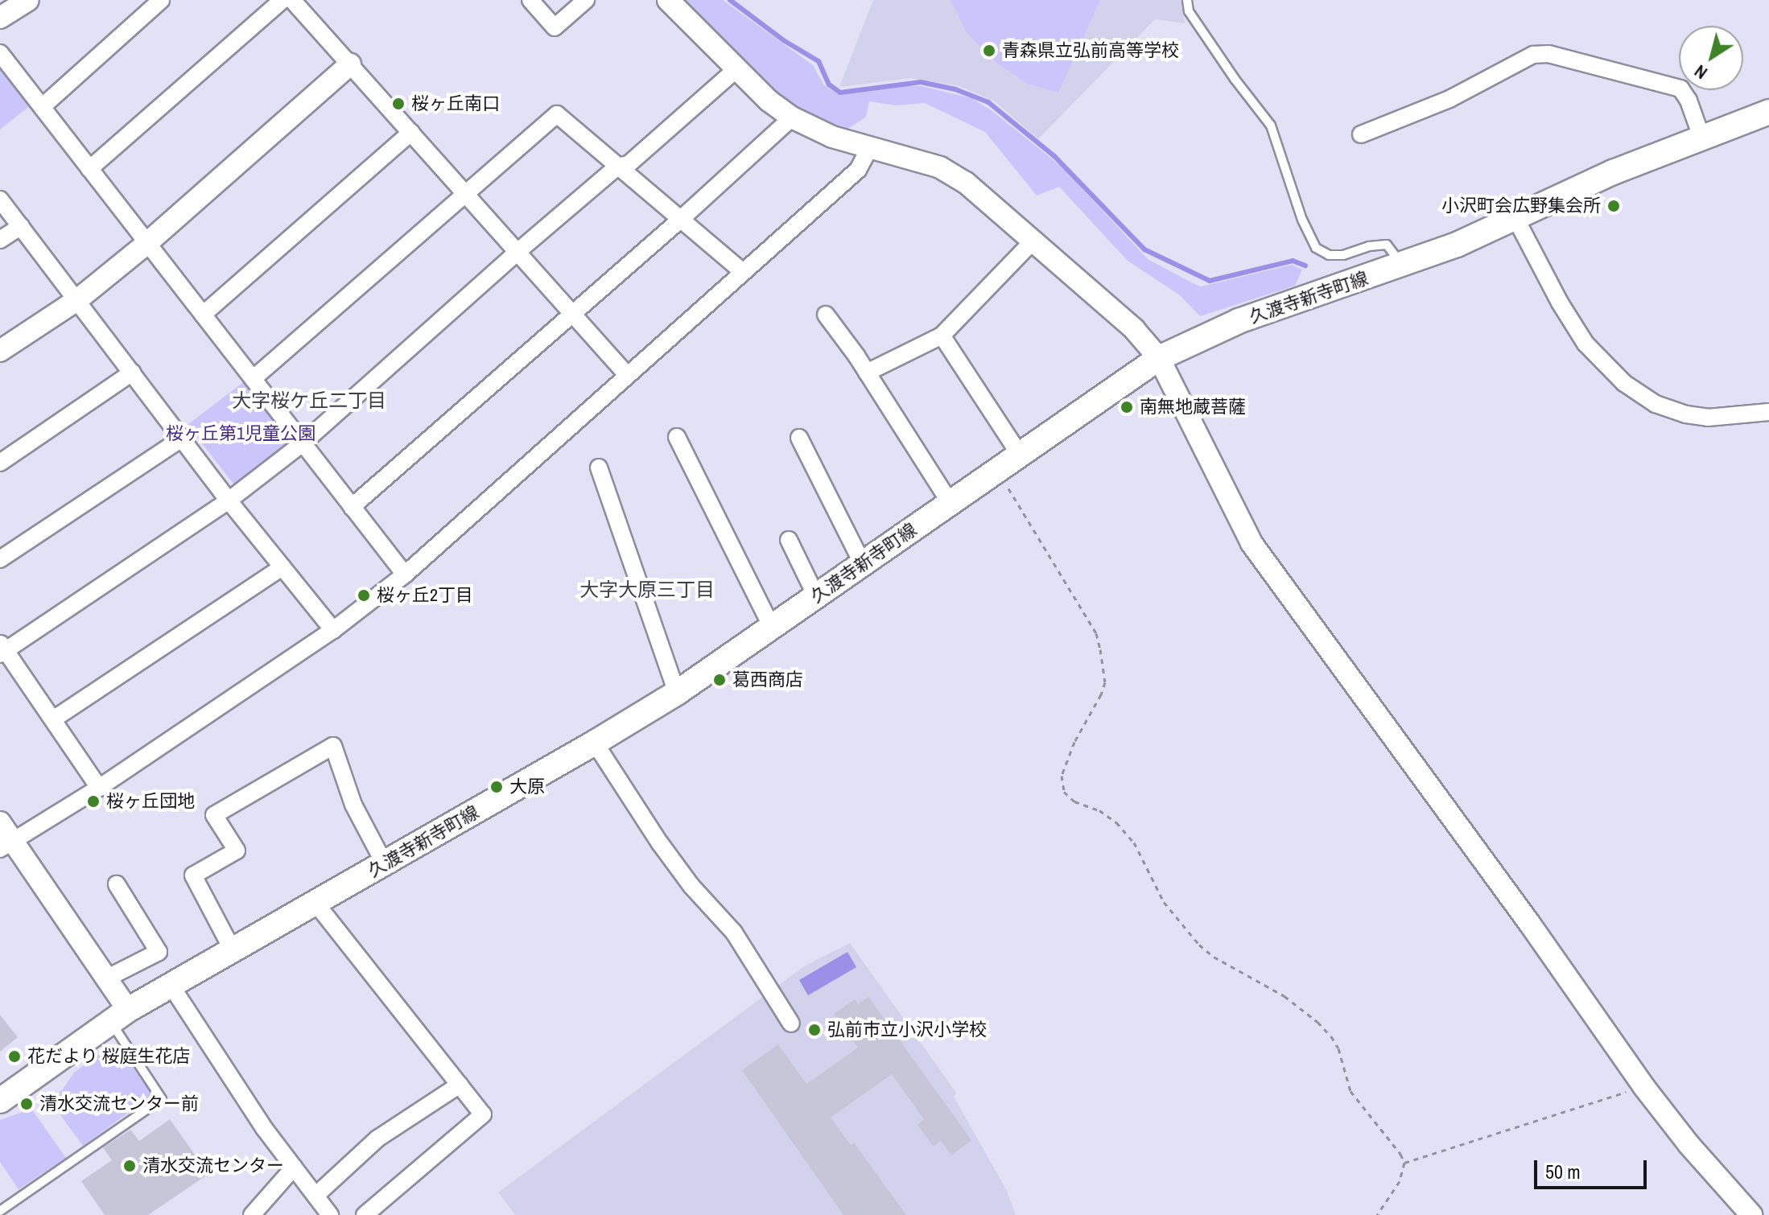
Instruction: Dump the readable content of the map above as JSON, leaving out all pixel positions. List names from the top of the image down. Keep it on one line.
{"streets":{"main road":["久渡寺新寺町線"]},"districts":["大字桜ケ丘二丁目","大字大原三丁目"],"parks":["桜ヶ丘第1児童公園"],"places":["青森県立弘前高等学校","桜ヶ丘南口","小沢町会広野集会所","南無地蔵菩薩","桜ヶ丘2丁目","葛西商店","大原","桜ヶ丘団地","弘前市立小沢小学校","花だより 桜庭生花店","清水交流センター前","清水交流センター"],"scale_bar":"50 m","north":"bottom left"}
